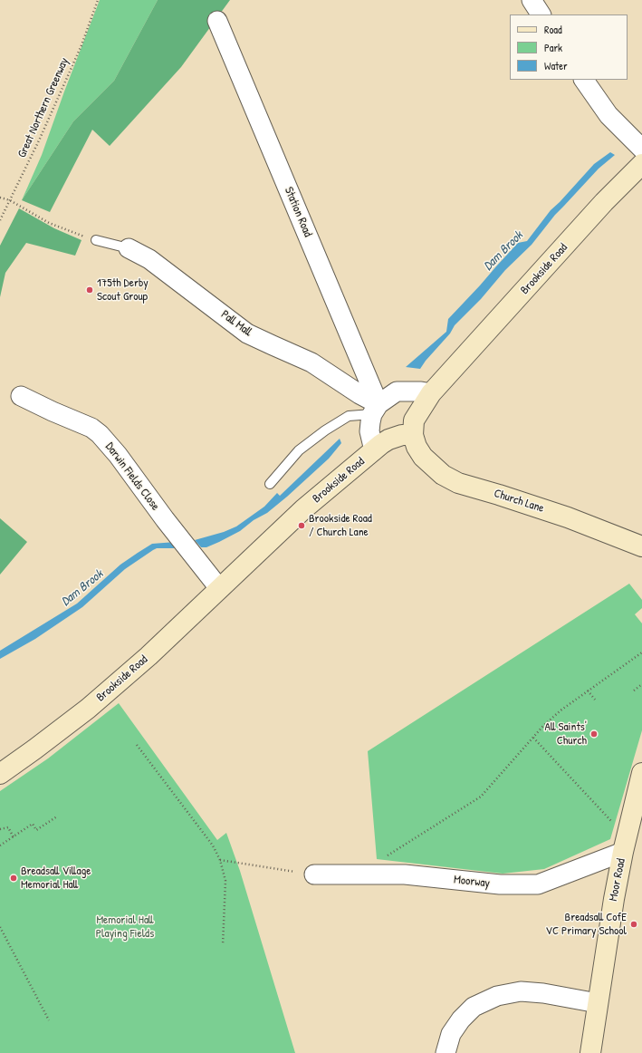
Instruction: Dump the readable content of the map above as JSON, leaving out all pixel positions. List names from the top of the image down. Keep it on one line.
{"streets":{"street":["Station Road","Brookside Road","Pall Mall","Darwin Fields Close","Church Lane","Moor Road","Moorway"],"path":["Great Northern Greenway"]},"crossings":[["Station Road","Pall Mall"],["Brookside Road","Darwin Fields Close"],["Brookside Road","Church Lane"],["Moor Road","Moorway"]],"water":["Dam Brook"],"parks":["Memorial Hall Playing Fields"],"places":["175th Derby Scout Group","Brookside Road / Church Lane","All Saints' Church","Breadsall Village Memorial Hall","Breadsall CofE VC Primary School"],"legend":["Road","Park","Water"]}
